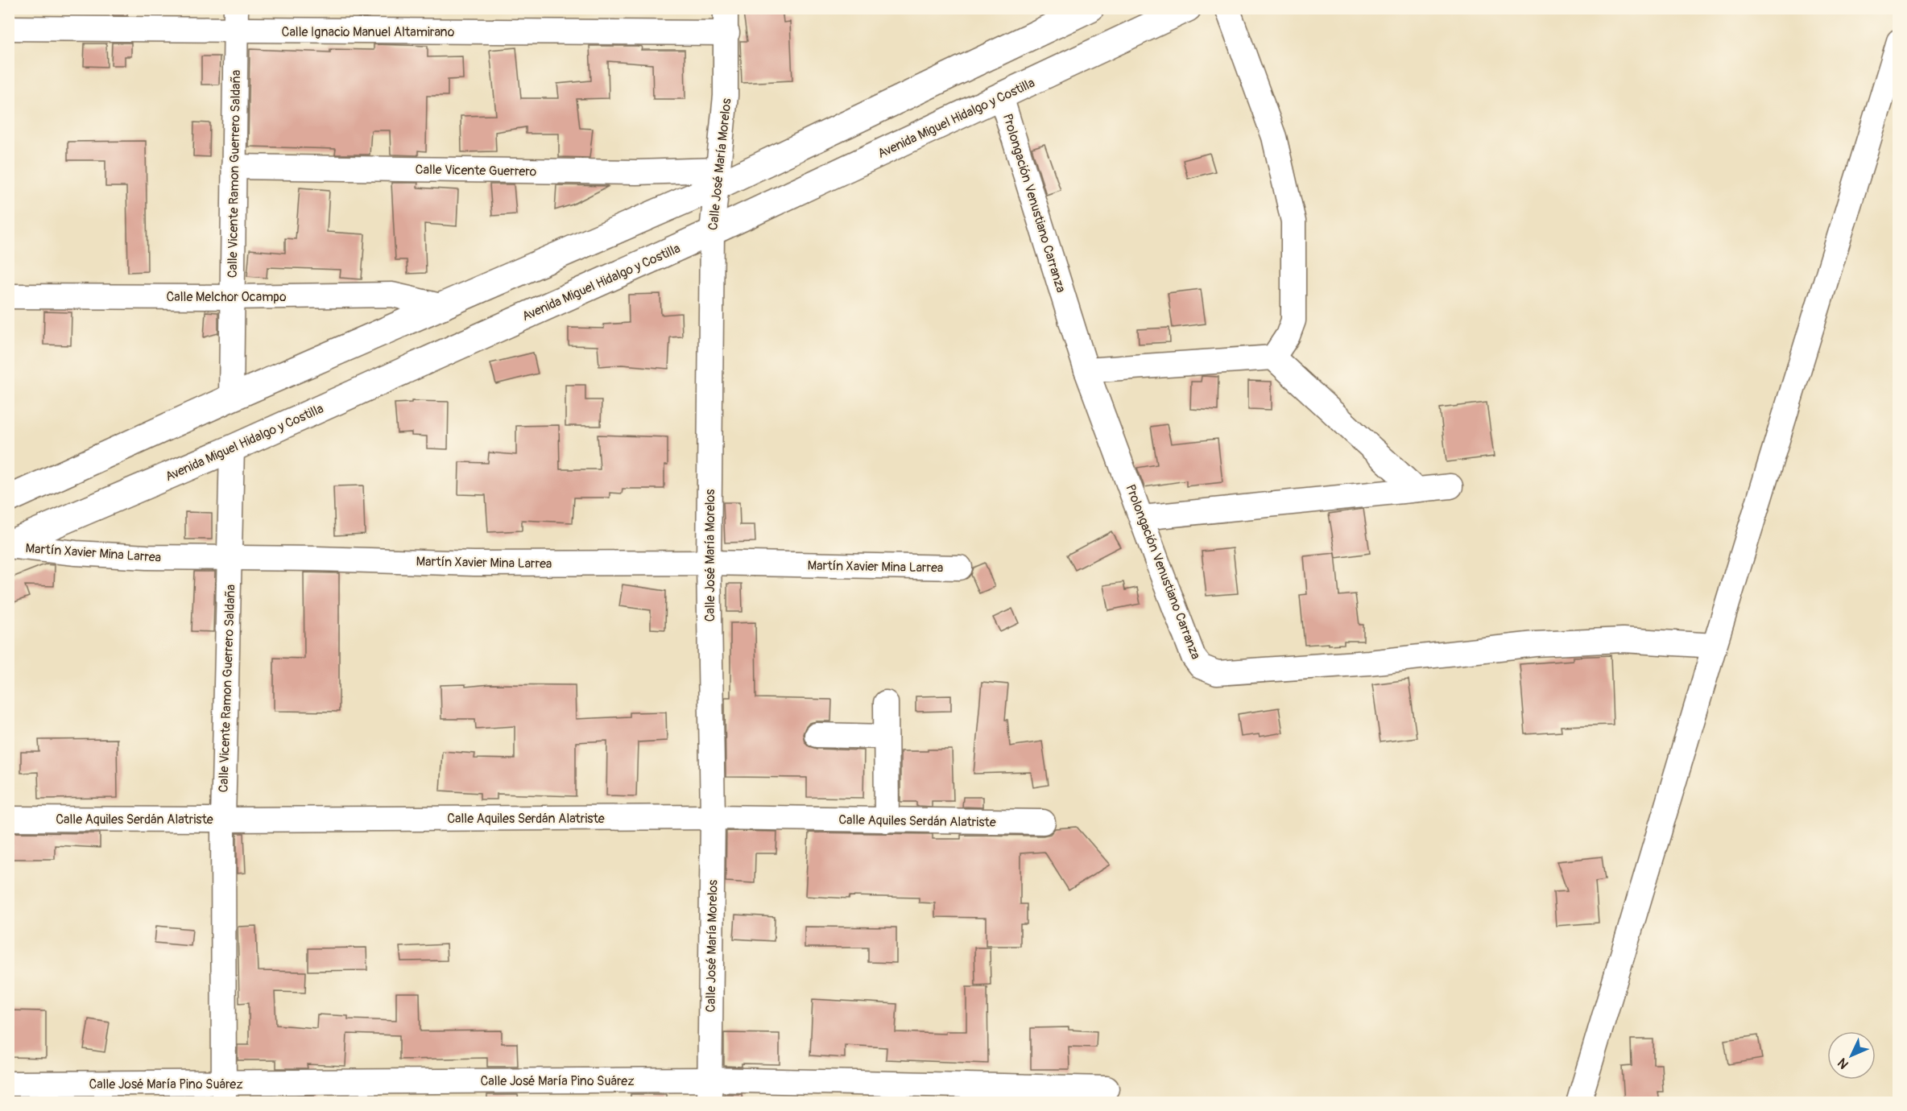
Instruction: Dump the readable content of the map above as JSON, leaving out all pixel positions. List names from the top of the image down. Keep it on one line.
{"streets":{"main road":["Avenida Miguel Hidalgo y Costilla"],"street":["Calle Ignacio Manuel Altamirano","Calle José María Morelos","Calle Vicente Guerrero","Calle Vicente Ramon Guerrero Saldaña","Prolongación Venustiano Carranza","Calle Melchor Ocampo","Martín Xavier Mina Larrea","Calle Aquiles Serdán Alatriste","Calle José María Pino Suárez"]},"crossings":[["Calle Ignacio Manuel Altamirano","Calle José María Morelos"],["Calle Ignacio Manuel Altamirano","Calle Vicente Ramon Guerrero Saldaña"],["Avenida Miguel Hidalgo y Costilla","Calle José María Morelos"],["Avenida Miguel Hidalgo y Costilla","Calle Vicente Ramon Guerrero Saldaña"],["Avenida Miguel Hidalgo y Costilla","Prolongación Venustiano Carranza"],["Avenida Miguel Hidalgo y Costilla","Martín Xavier Mina Larrea"],["Calle José María Morelos","Calle Vicente Guerrero"],["Calle José María Morelos","Martín Xavier Mina Larrea"],["Calle José María Morelos","Calle Aquiles Serdán Alatriste"],["Calle José María Morelos","Calle José María Pino Suárez"],["Calle Vicente Guerrero","Calle Vicente Ramon Guerrero Saldaña"],["Calle Vicente Ramon Guerrero Saldaña","Calle Melchor Ocampo"],["Calle Vicente Ramon Guerrero Saldaña","Martín Xavier Mina Larrea"],["Calle Vicente Ramon Guerrero Saldaña","Calle Aquiles Serdán Alatriste"],["Calle Vicente Ramon Guerrero Saldaña","Calle José María Pino Suárez"]],"north":"bottom left"}
